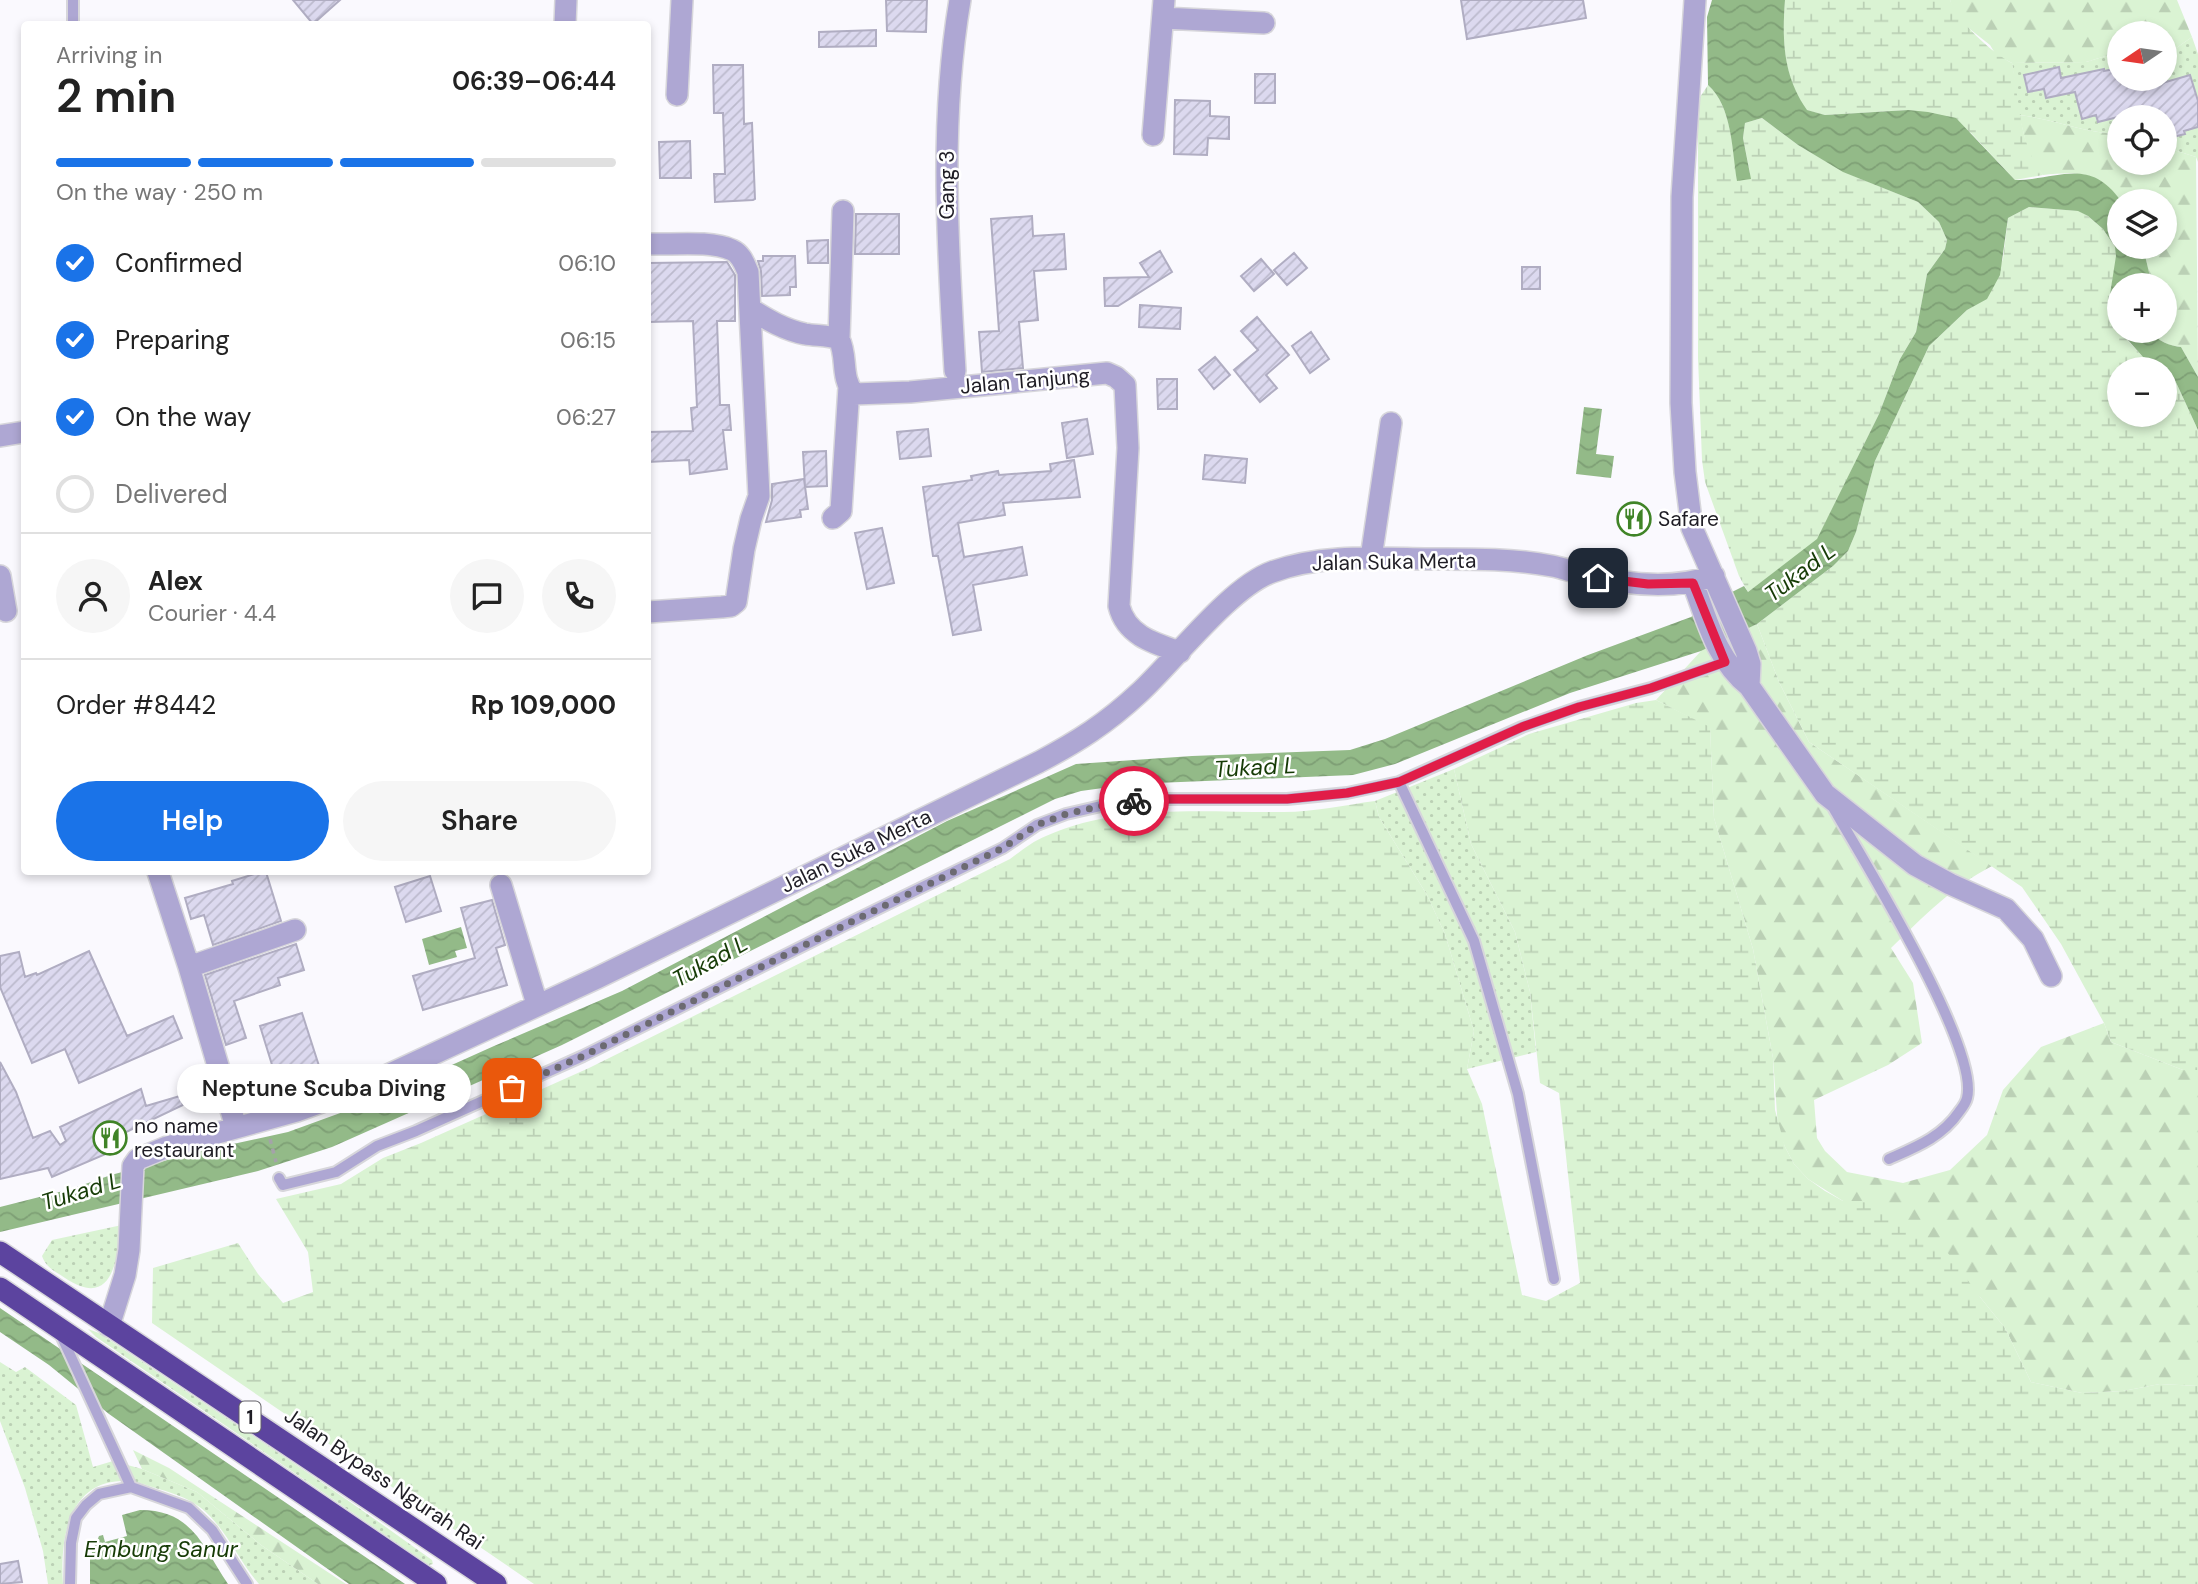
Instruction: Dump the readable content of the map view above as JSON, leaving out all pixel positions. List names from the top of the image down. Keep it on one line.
{"streets":{"highway":["1","Jalan Bypass Ngurah Rai"],"street":["Gang 3","Jalan Tanjung","Jalan Suka Merta"]},"crossings":[["Jalan Tanjung","Jalan Suka Merta"],["Jalan Suka Merta","Jalan Bypass Ngurah Rai"]],"water":["Tukad L","Embung Sanur"],"places":{"restaurant":["Safare","no name restaurant"],"other":["Neptune Scuba Diving"]},"north":"left","page":{"map_buttons":["+","−"],"heading":["2 min","Arriving in","06:39–06:44"],"panel":["Alex","Courier · 4.4","Order #8442","Rp 109,000"],"bar":"On the way · 250 m","list":[["Confirmed","06:10"],["Preparing","06:15"],["On the way","06:27"],"Delivered"],"buttons":["Help","Share"],"bubble":"Neptune Scuba Diving"}}
